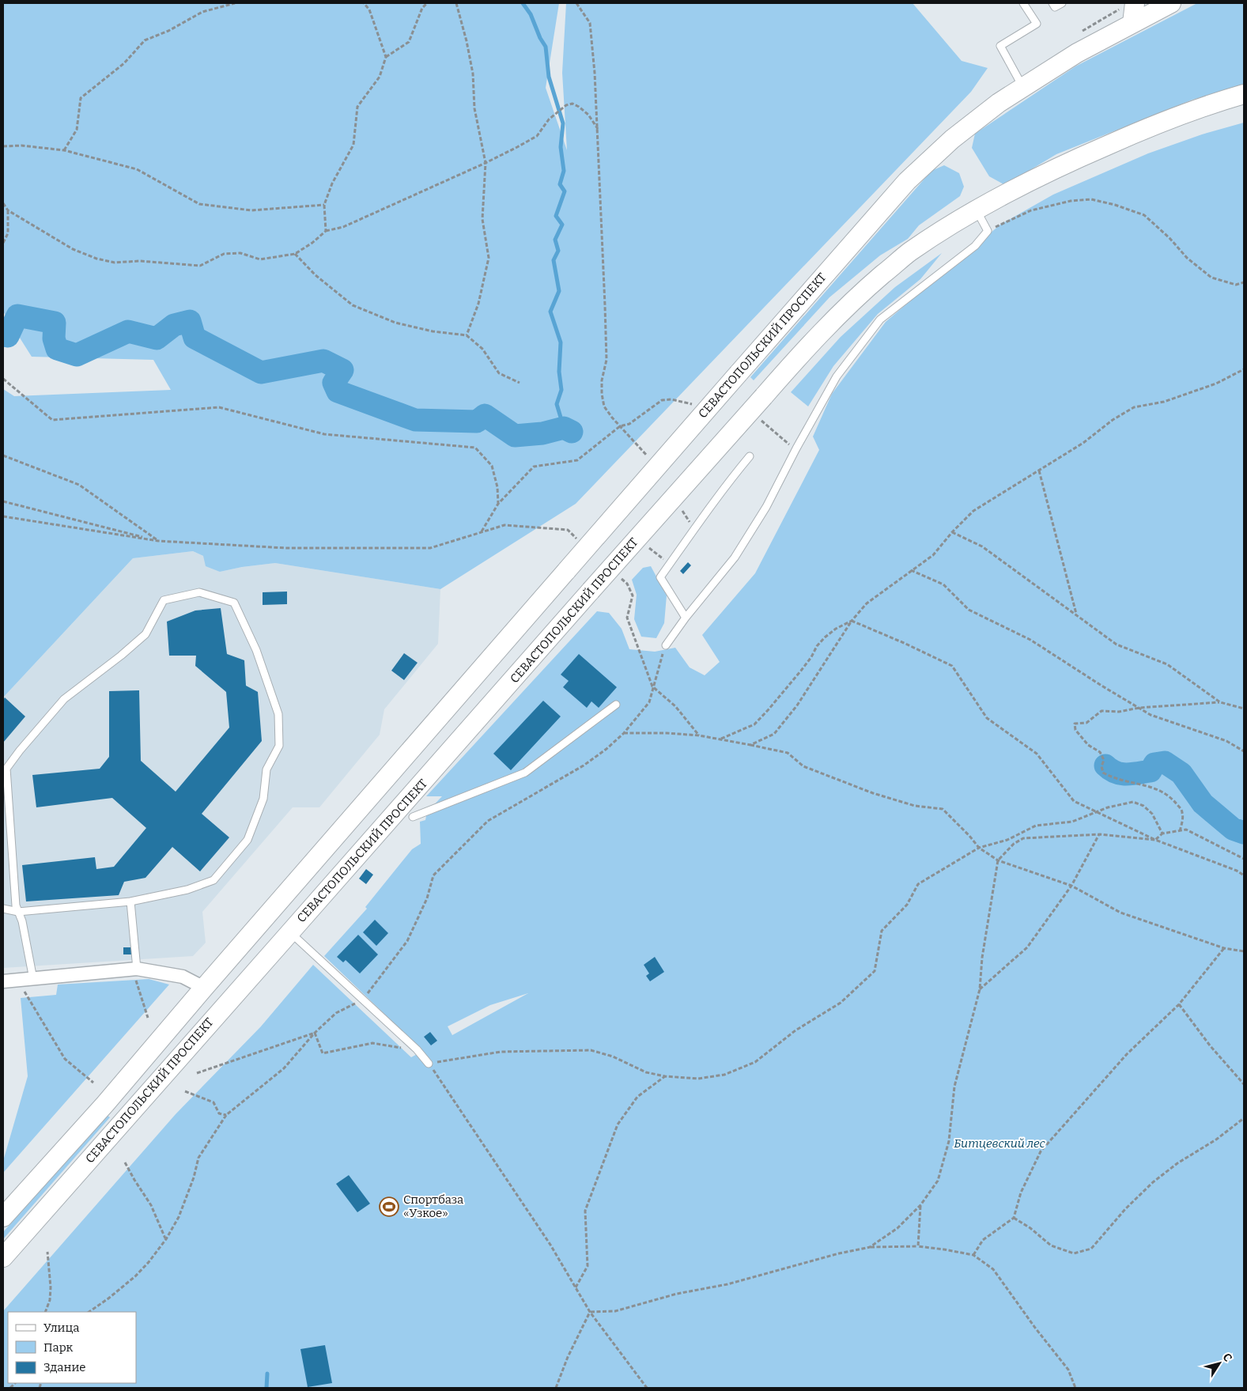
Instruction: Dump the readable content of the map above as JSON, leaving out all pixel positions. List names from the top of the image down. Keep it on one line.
{"streets":{"main road":["СЕВАСТОПОЛЬСКИЙ ПРОСПЕКТ"]},"parks":["Битцевский лес"],"places":{"sports":["Спортбаза «Узкое»"]},"legend":["Улица","Парк","Здание"],"north":"top right"}
